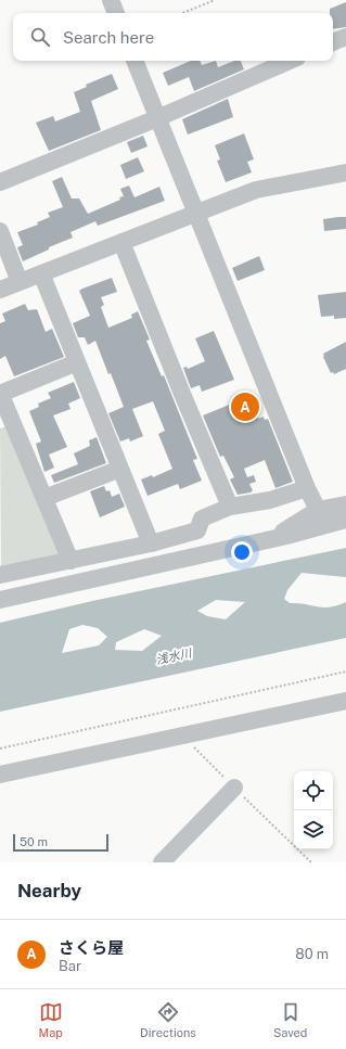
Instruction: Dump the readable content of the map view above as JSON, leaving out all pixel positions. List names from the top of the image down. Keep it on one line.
{"water":["浅水川"],"scale_bar":"50 m","page":{"search":"Search here","pins":"A","scale":"50 m","heading":"Nearby","list":[{"mark":"A","name":"さくら屋","note":"Bar","value":"80 m"}],"nav":["Map","Directions","Saved"]}}
